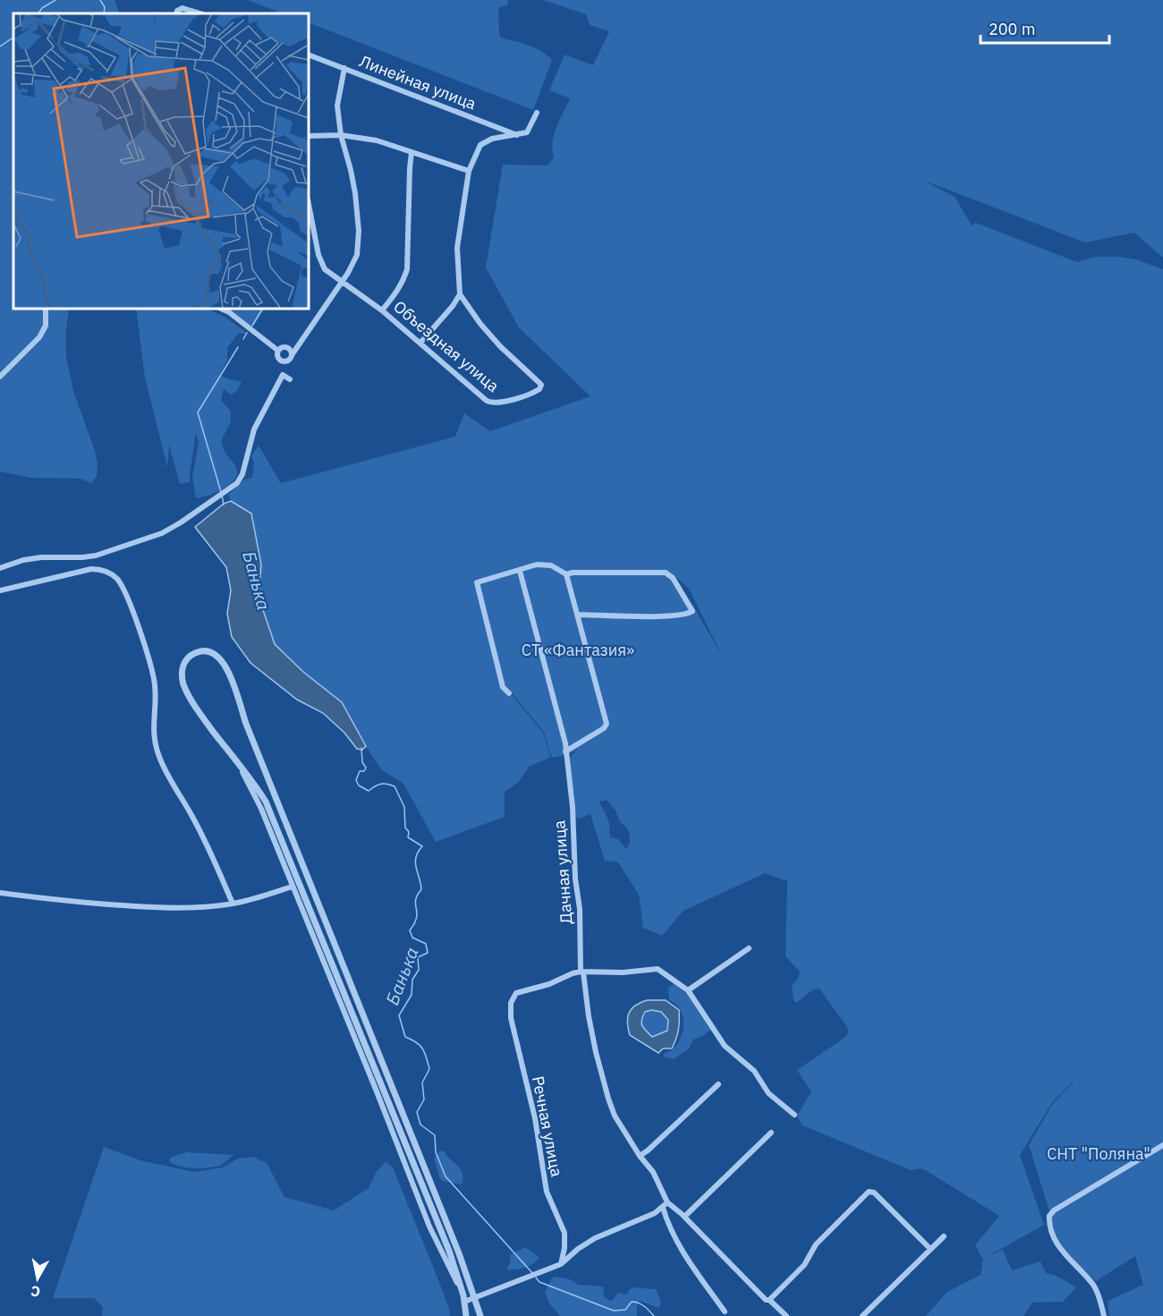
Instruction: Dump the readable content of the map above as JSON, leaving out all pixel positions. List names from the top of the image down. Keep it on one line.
{"streets":{"street":["Линейная улица","Объездная улица","Дачная улица","Речная улица"]},"crossings":[["Дачная улица","Речная улица"]],"water":["Банька"],"parks":["СТ «Фантазия»","СНТ \"Поляна\""],"scale_bar":"200 m","north":"bottom"}
